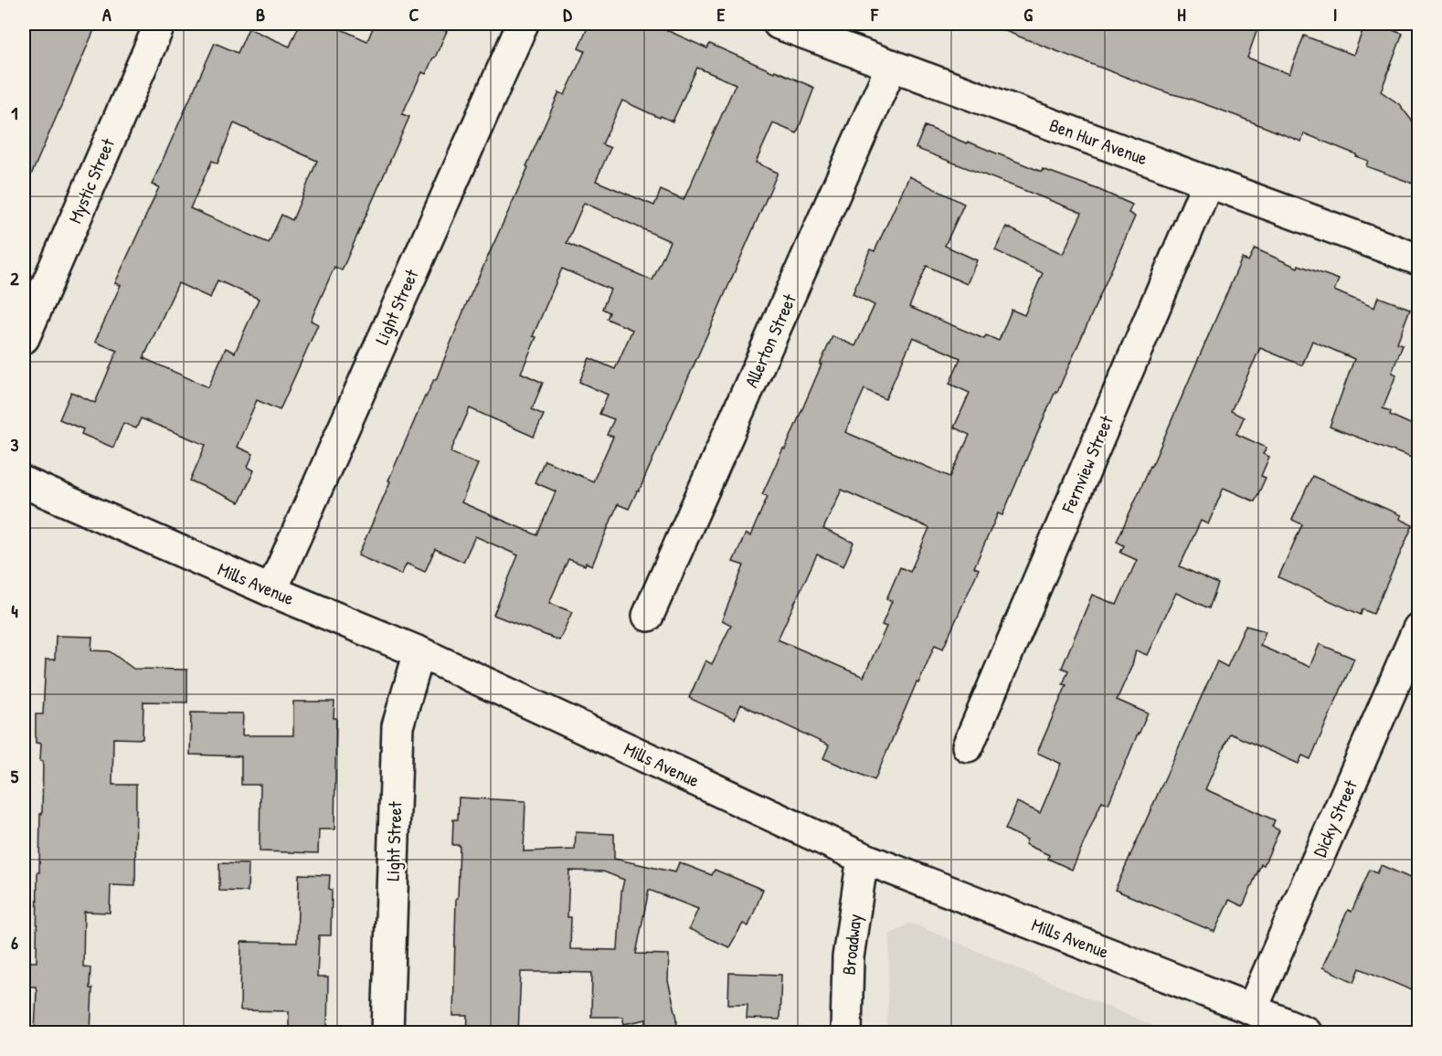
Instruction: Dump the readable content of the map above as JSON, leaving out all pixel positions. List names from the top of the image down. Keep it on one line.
{"streets":{"street":["Ben Hur Avenue","Mystic Street","Light Street","Allerton Street","Fernview Street","Mills Avenue","Dicky Street","Broadway"]},"crossings":[["Ben Hur Avenue","Allerton Street"],["Ben Hur Avenue","Fernview Street"],["Light Street","Mills Avenue"],["Mills Avenue","Dicky Street"],["Mills Avenue","Broadway"]],"grid":{"columns":["A","B","C","D","E","F","G","H","I"],"rows":["1","2","3","4","5","6"]}}
